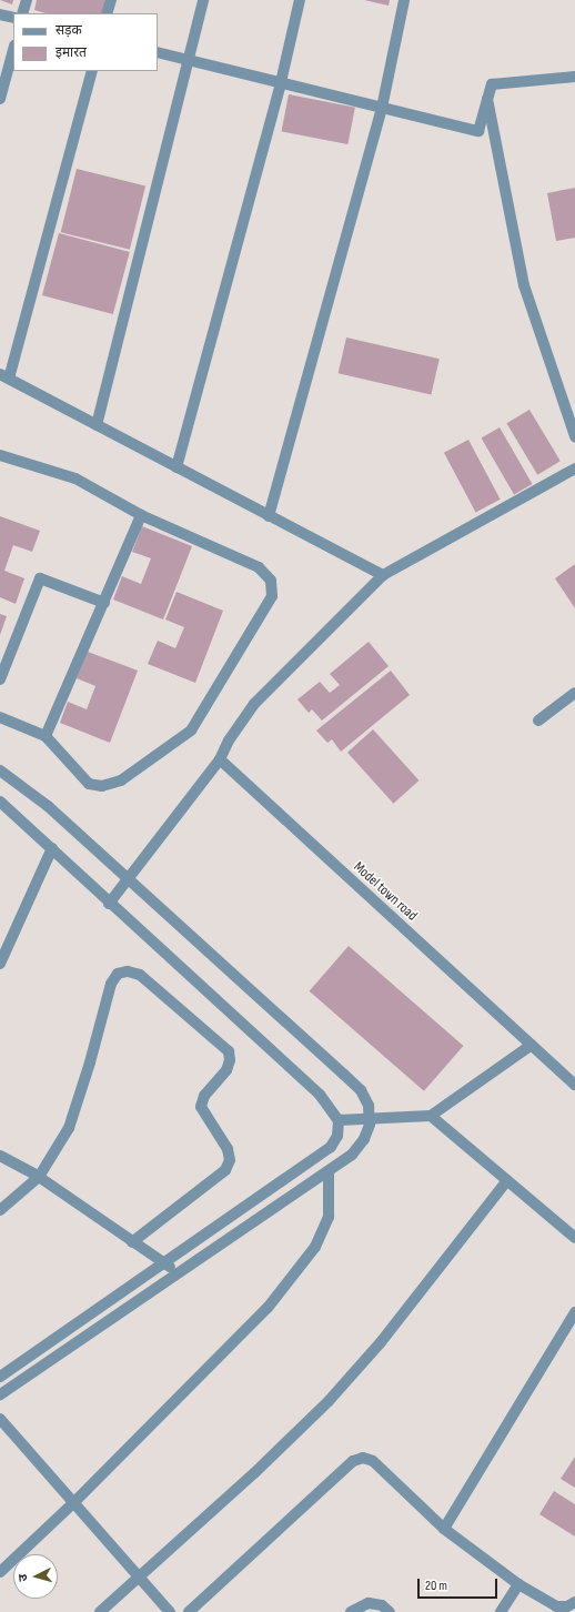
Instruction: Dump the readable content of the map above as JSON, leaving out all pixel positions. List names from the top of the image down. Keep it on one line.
{"streets":{"street":["Model town road"]},"legend":["सड़क","इमारत"],"scale_bar":"20 m","north":"left"}
